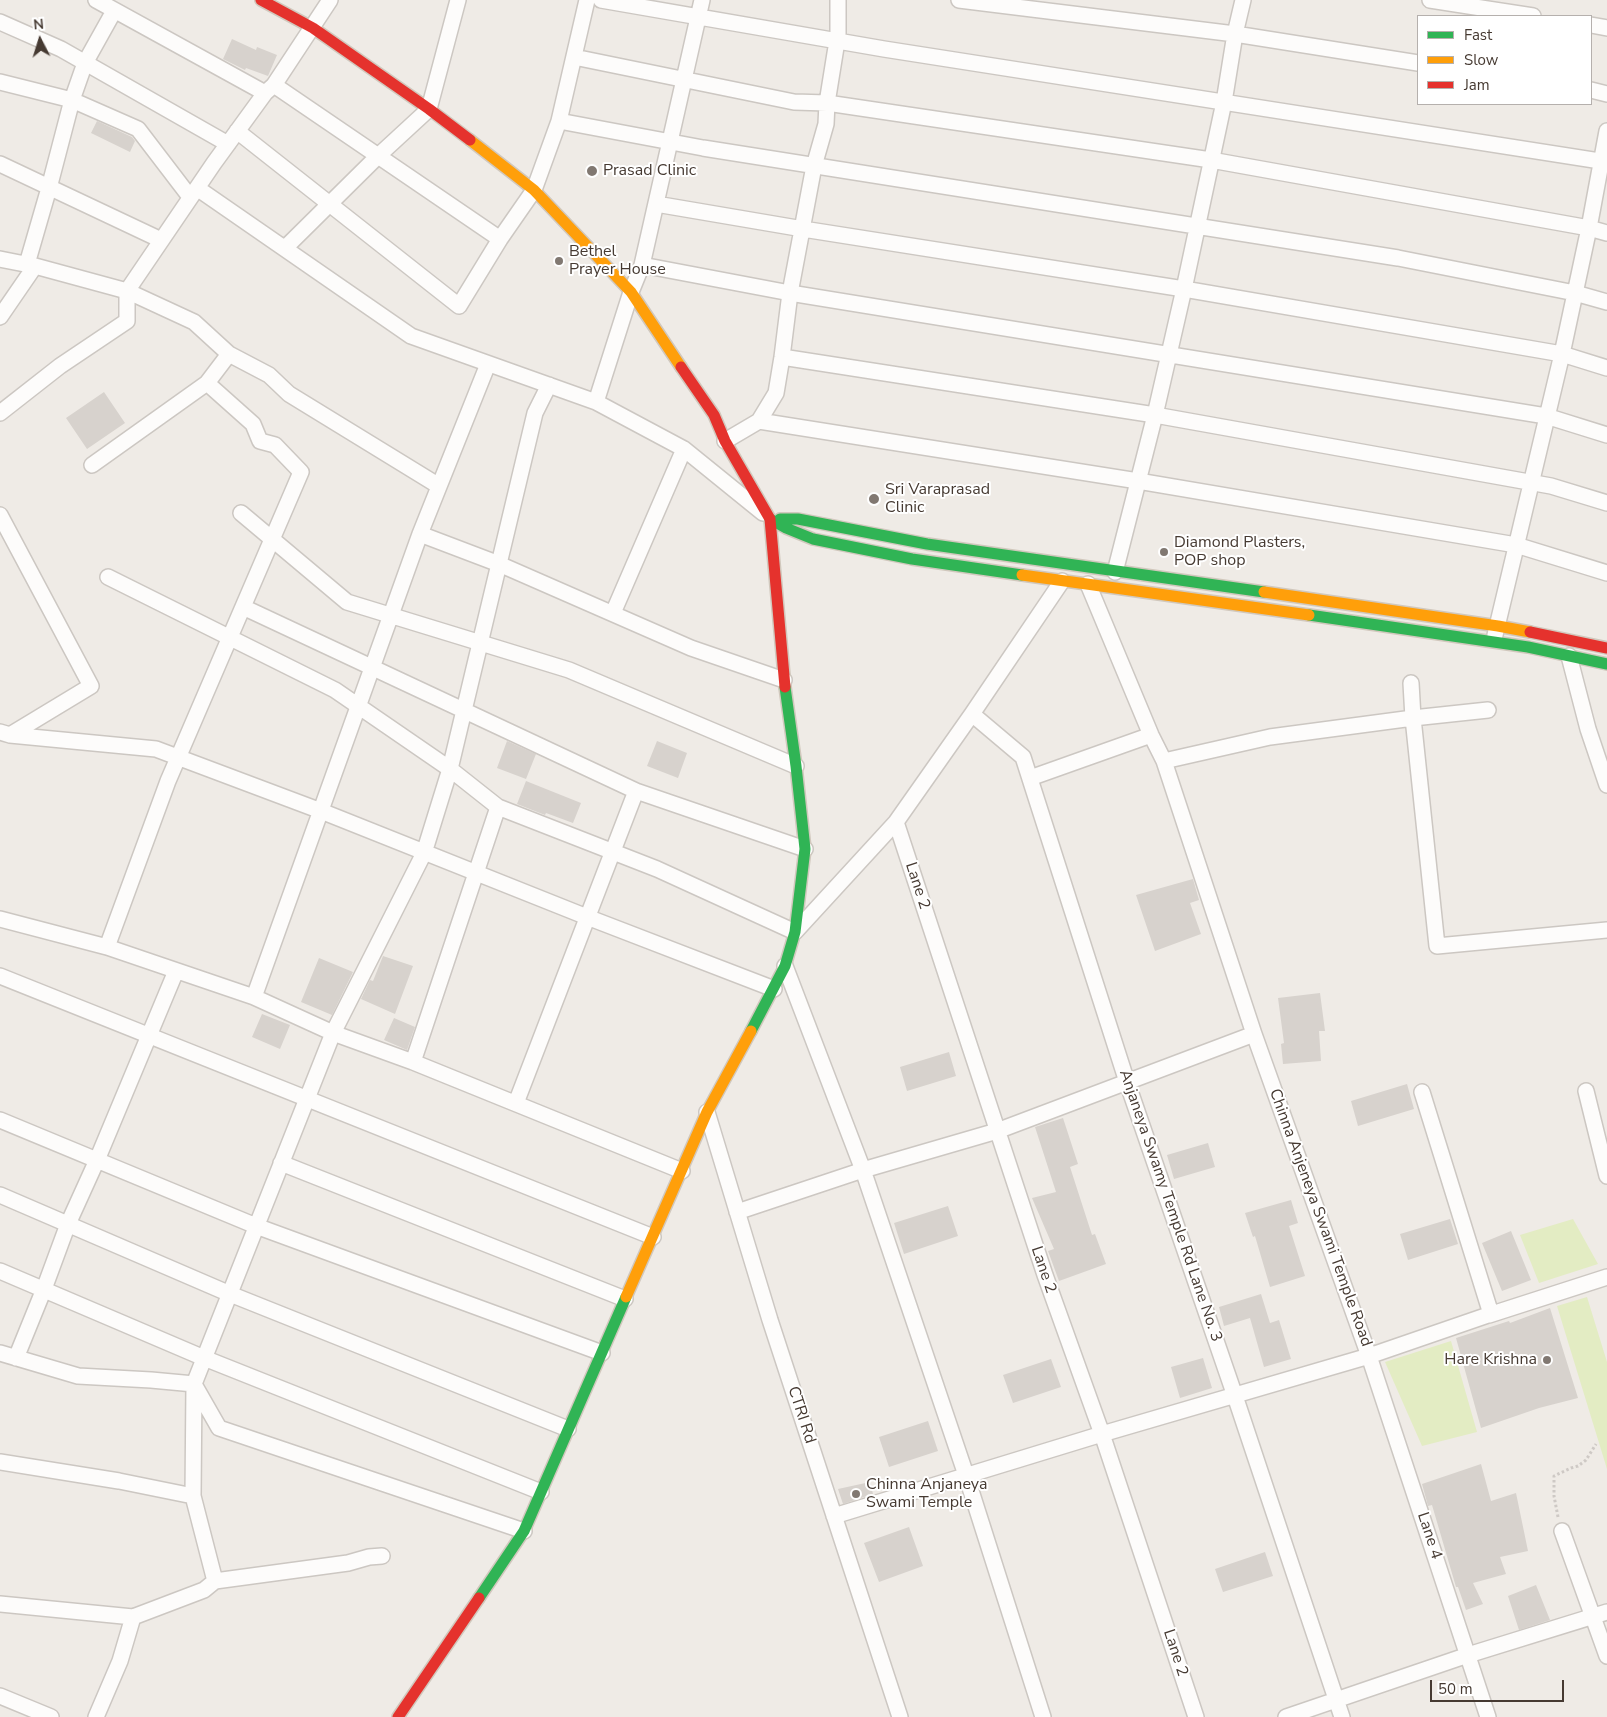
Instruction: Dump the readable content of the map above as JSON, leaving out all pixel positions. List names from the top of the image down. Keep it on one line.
{"streets":{"street":["Lane 2","Anjaneya Swamy Temple Rd Lane No. 3","Chinna Anjeneya Swami Temple Road","CTRI Rd","Lane 4"]},"crossings":[["Lane 2","Chinna Anjeneya Swami Temple Road"],["Anjaneya Swamy Temple Rd Lane No. 3","Chinna Anjeneya Swami Temple Road"],["Chinna Anjeneya Swami Temple Road","CTRI Rd"],["Chinna Anjeneya Swami Temple Road","Lane 4"]],"places":["Prasad Clinic","Bethel Prayer House","Sri Varaprasad Clinic","Diamond Plasters, POP shop","Hare Krishna","Chinna Anjaneya Swami Temple"],"legend":["Fast","Slow","Jam"],"scale_bar":"50 m","north":"top"}
